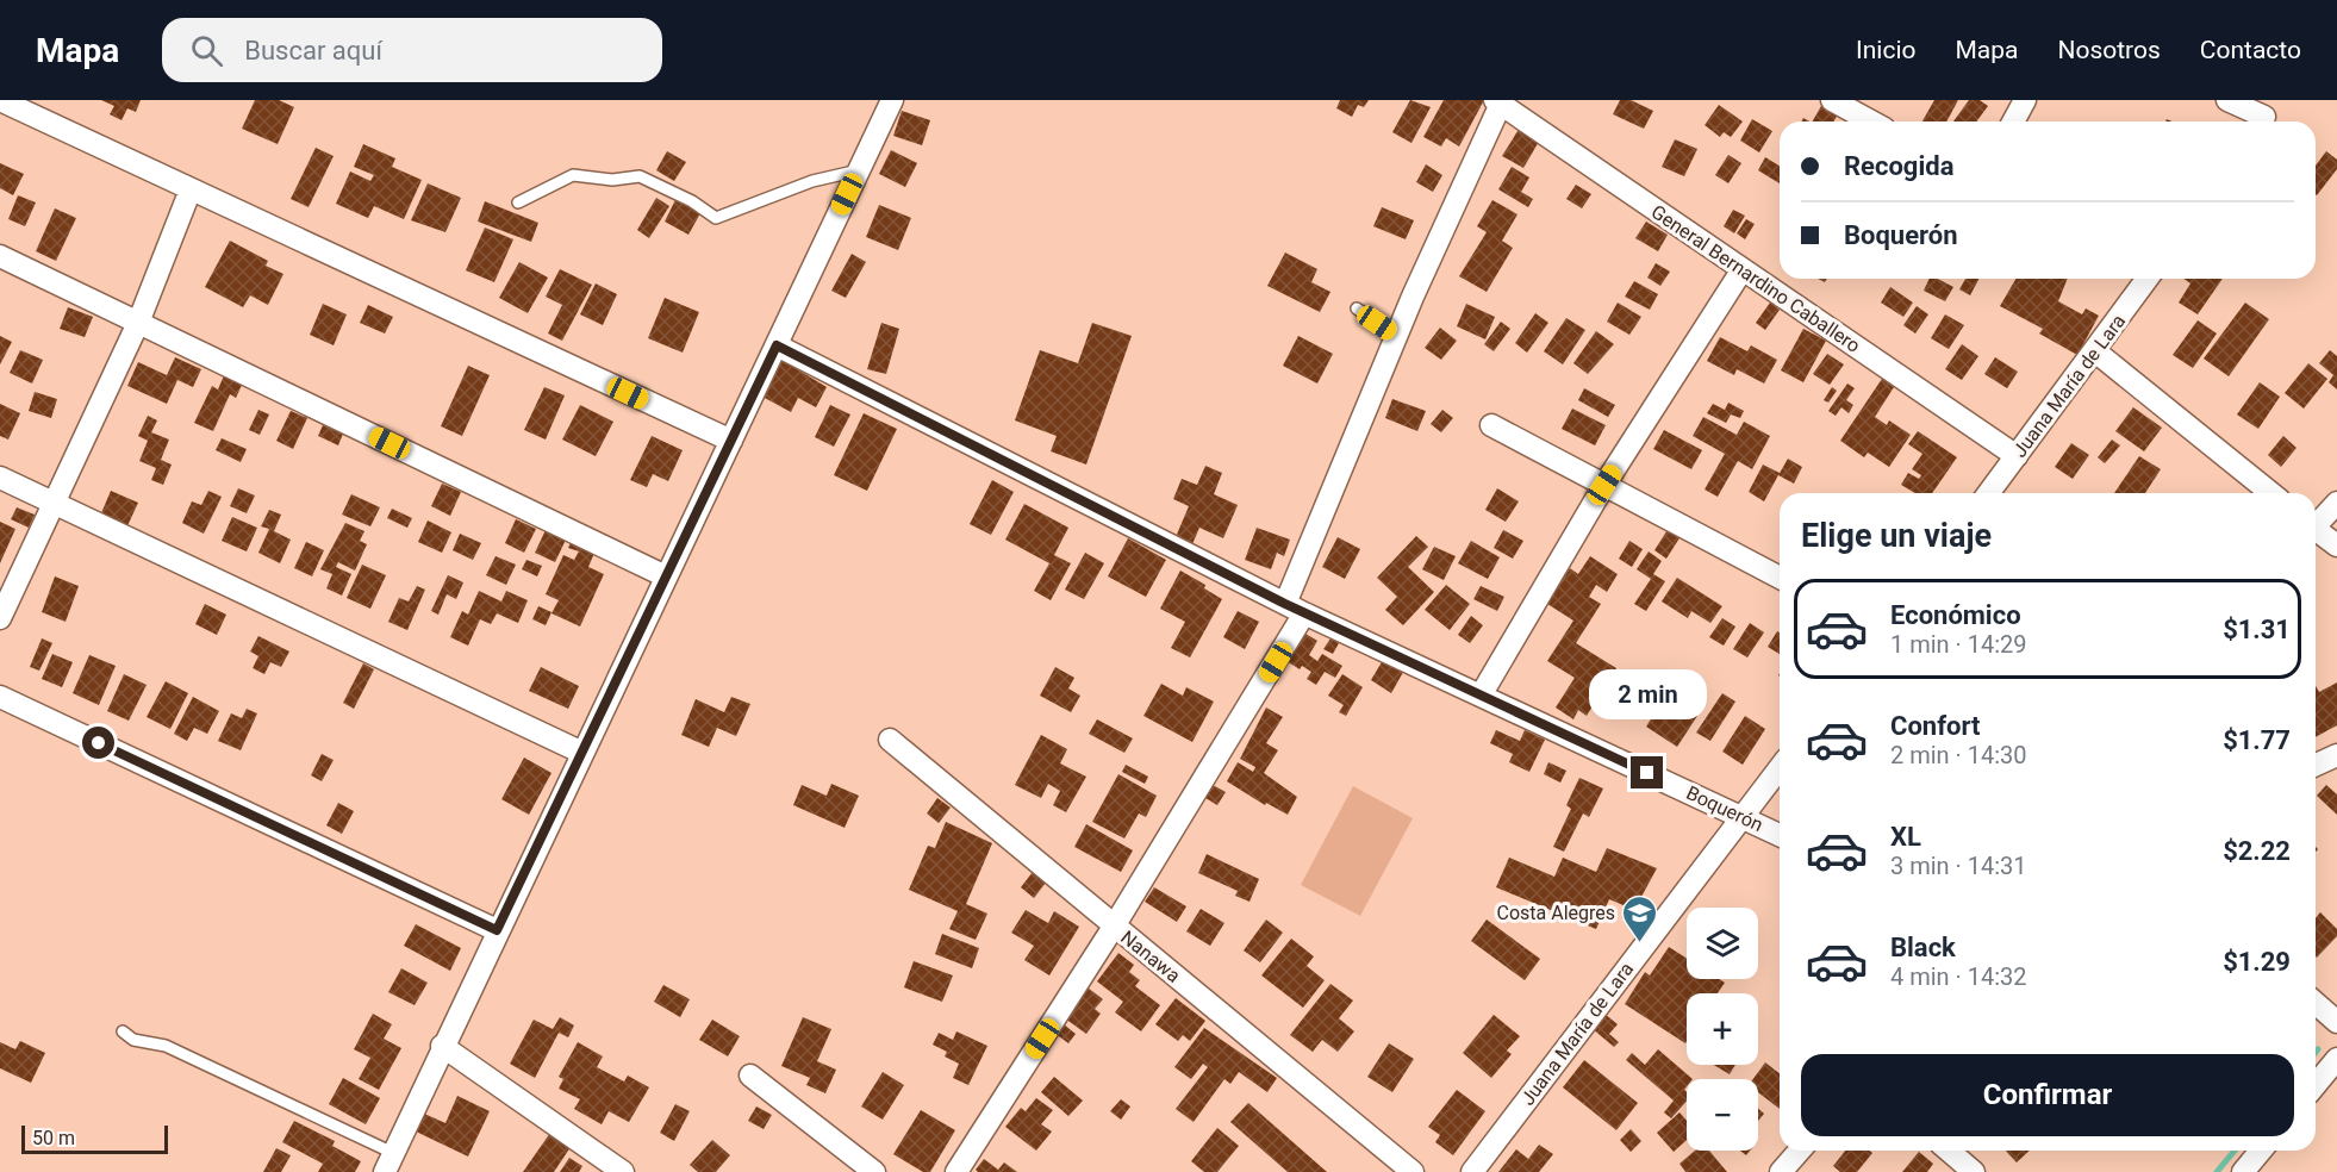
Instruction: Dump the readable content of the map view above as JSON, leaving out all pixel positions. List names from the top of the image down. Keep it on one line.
{"streets":{"street":["General Bernardino Caballero","Juana María de Lara","Boquerón","Nanawa"]},"crossings":[["General Bernardino Caballero","Juana María de Lara"],["Juana María de Lara","Boquerón"]],"places":{"school or university":["Costa Alegres"]},"scale_bar":"50 m","page":{"header":"Mapa","search":"Buscar aquí","nav":["Inicio","Mapa","Nosotros","Contacto"],"banner":["Recogida","Boquerón"],"heading":"Elige un viaje","list":[{"name":"Económico","note":"1 min · 14:29","value":"$1.31"},{"name":"Confort","note":"2 min · 14:30","value":"$1.77"},{"name":"XL","note":"3 min · 14:31","value":"$2.22"},{"name":"Black","note":"4 min · 14:32","value":"$1.29"}],"bubble":"2 min","map_buttons":["+","−"],"buttons":"Confirmar","scale":"50 m"}}
